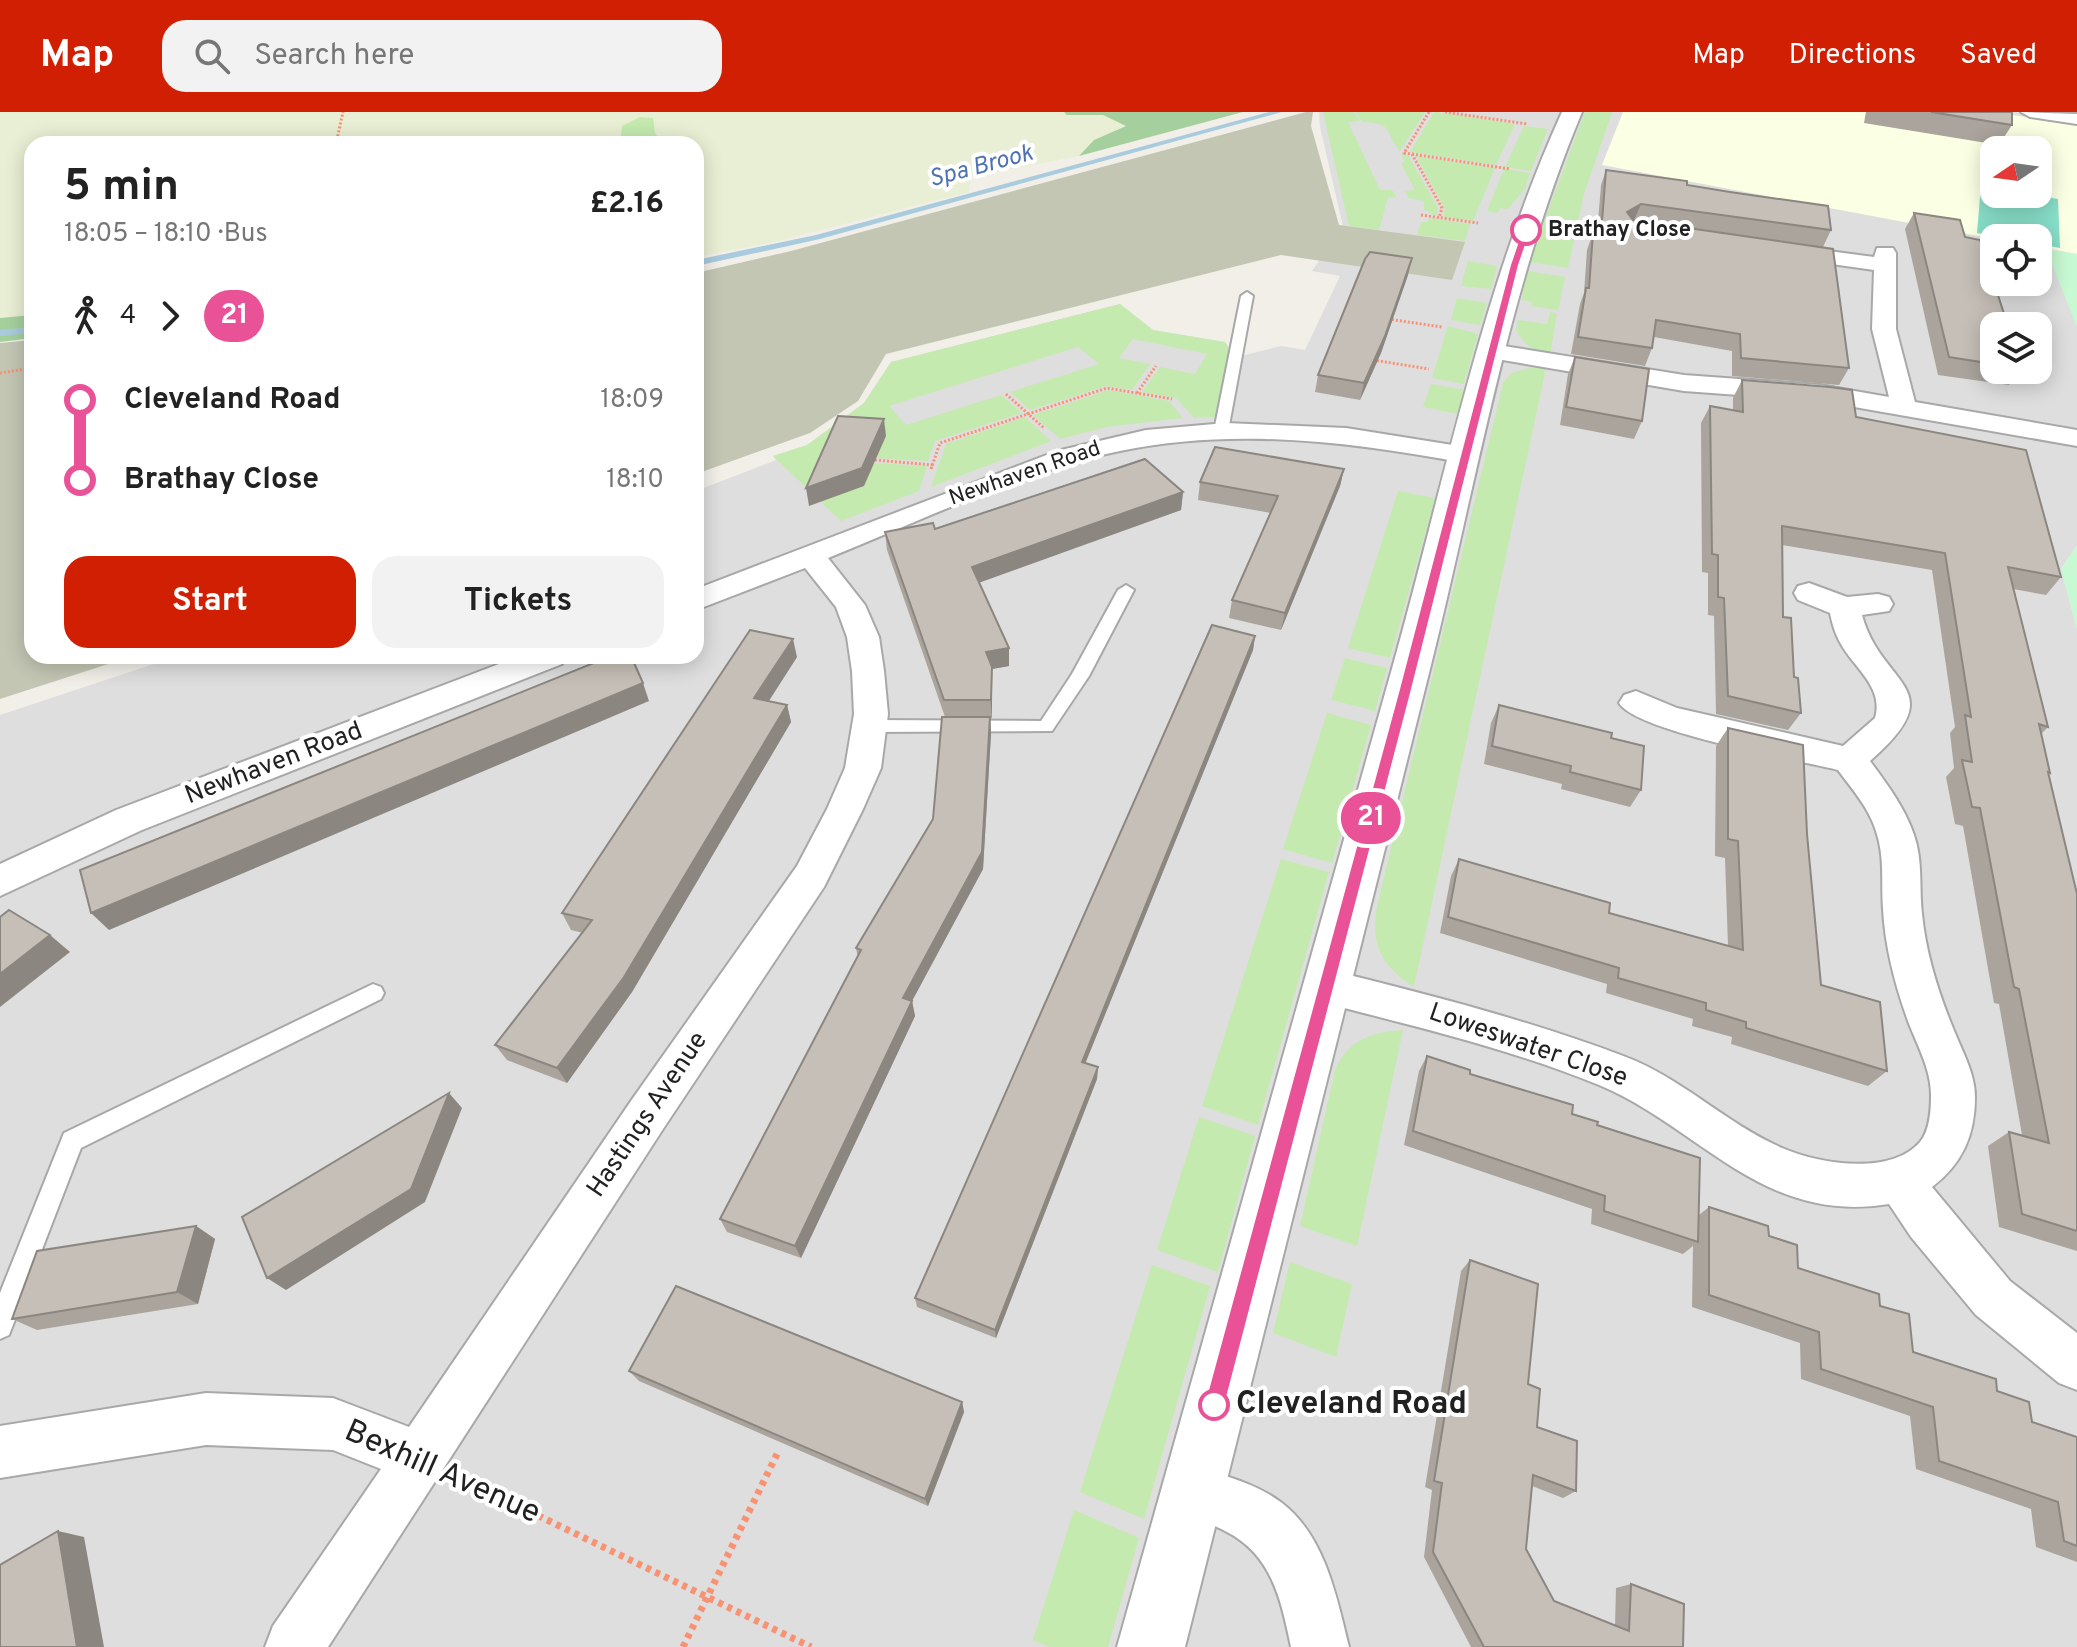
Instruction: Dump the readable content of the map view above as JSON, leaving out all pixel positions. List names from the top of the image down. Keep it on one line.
{"streets":{"street":["Newhaven Road","Loweswater Close","Hastings Avenue","Bexhill Avenue"]},"crossings":[["Newhaven Road","Hastings Avenue"],["Hastings Avenue","Bexhill Avenue"]],"water":["Spa Brook"],"places":["Brathay Close","Cleveland Road"],"lines":["bus line 21"],"north":"left","page":{"header":"Map","search":"Search here","nav":["Map","Directions","Saved"],"on_map":"21","heading":["5 min","18:05 – 18:10 · Bus","£2.16"],"legs":["4","21"],"list":[{"name":"Cleveland Road","value":"18:09"},{"name":"Brathay Close","value":"18:10"}],"buttons":["Start","Tickets"]}}
